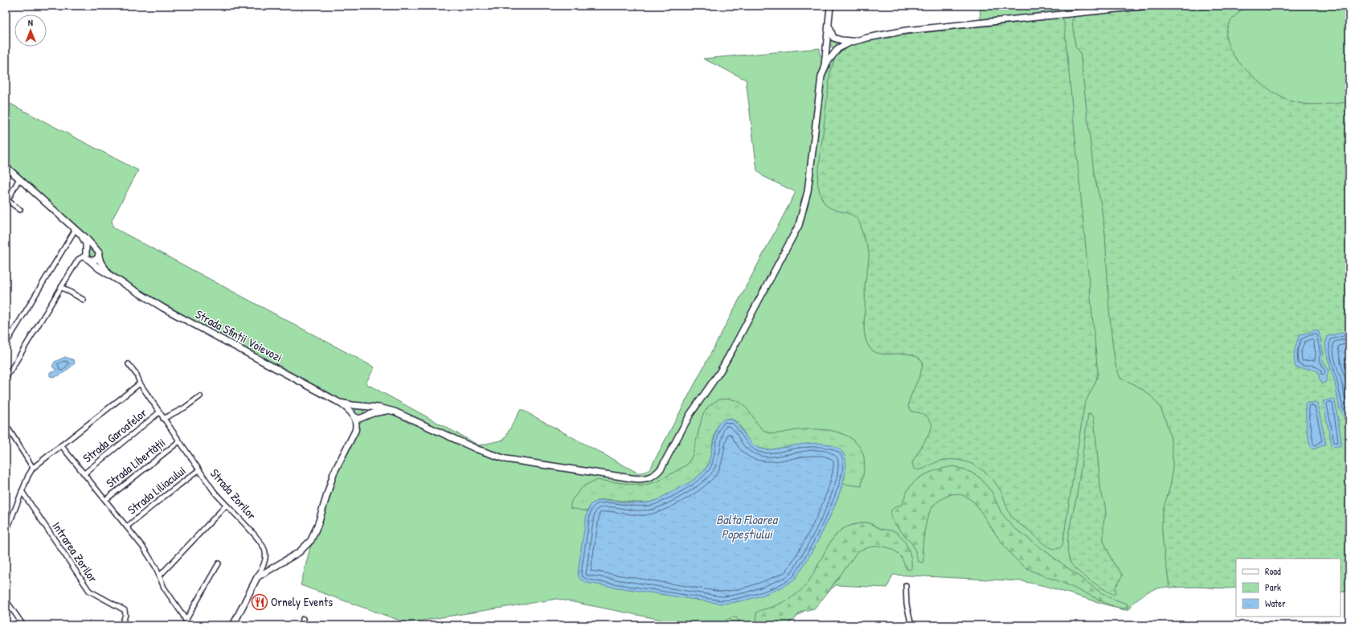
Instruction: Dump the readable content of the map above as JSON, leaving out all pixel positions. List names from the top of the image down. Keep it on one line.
{"streets":{"street":["Strada Sfinții Voievozi","Strada Garoafelor","Strada Libertății","Strada Liliacului","Strada Zorilor","Intrarea Zorilor"]},"crossings":[["Strada Garoafelor","Strada Zorilor"],["Strada Libertății","Strada Zorilor"],["Strada Liliacului","Strada Zorilor"]],"water":["Balta Floarea Popeștiului"],"places":{"restaurant":["Ornely Events"]},"legend":["Road","Park","Water"],"north":"top"}
